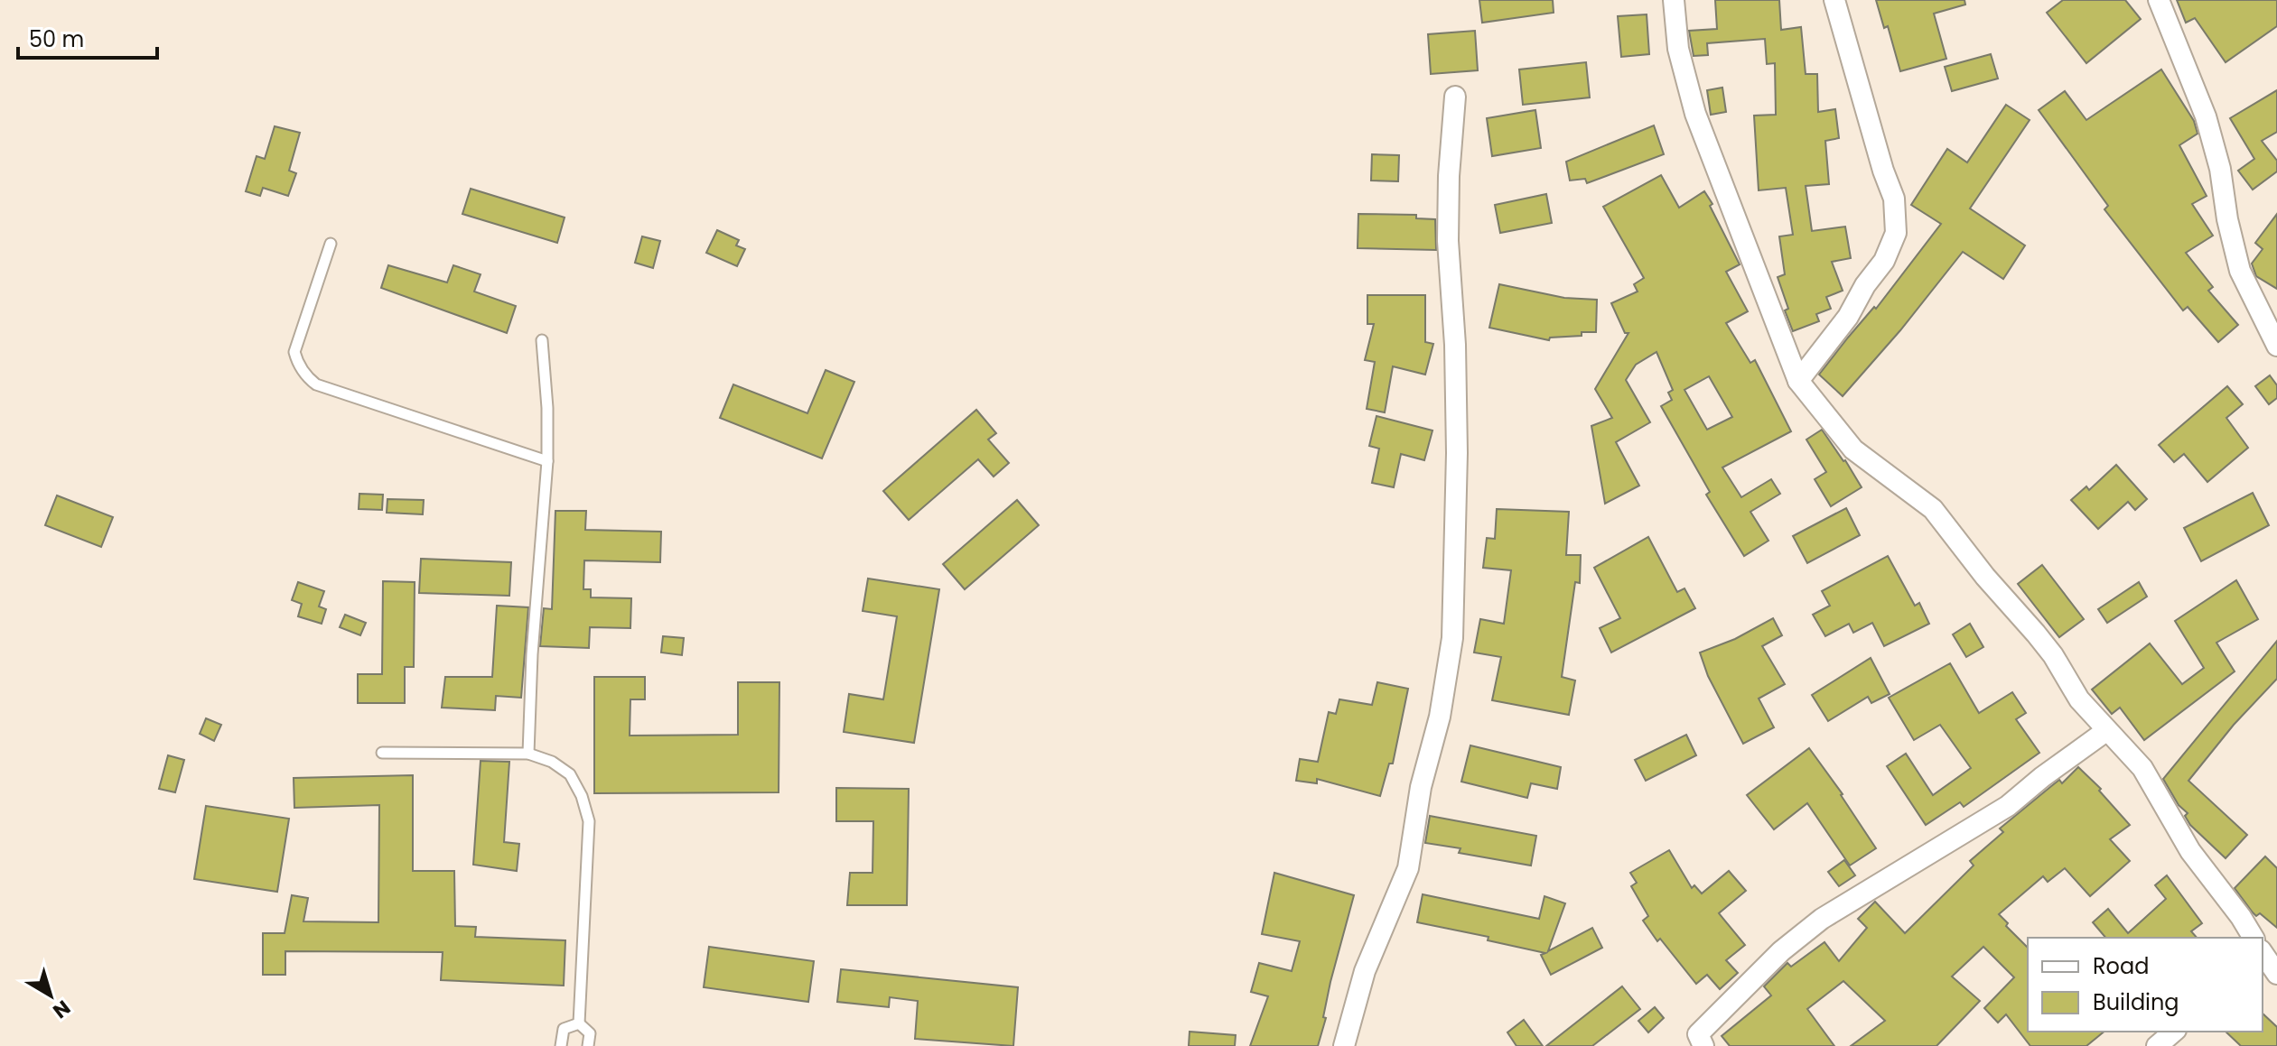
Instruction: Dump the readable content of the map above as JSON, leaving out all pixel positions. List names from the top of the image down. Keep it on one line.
{"legend":["Road","Building"],"scale_bar":"50 m","north":"bottom right"}
